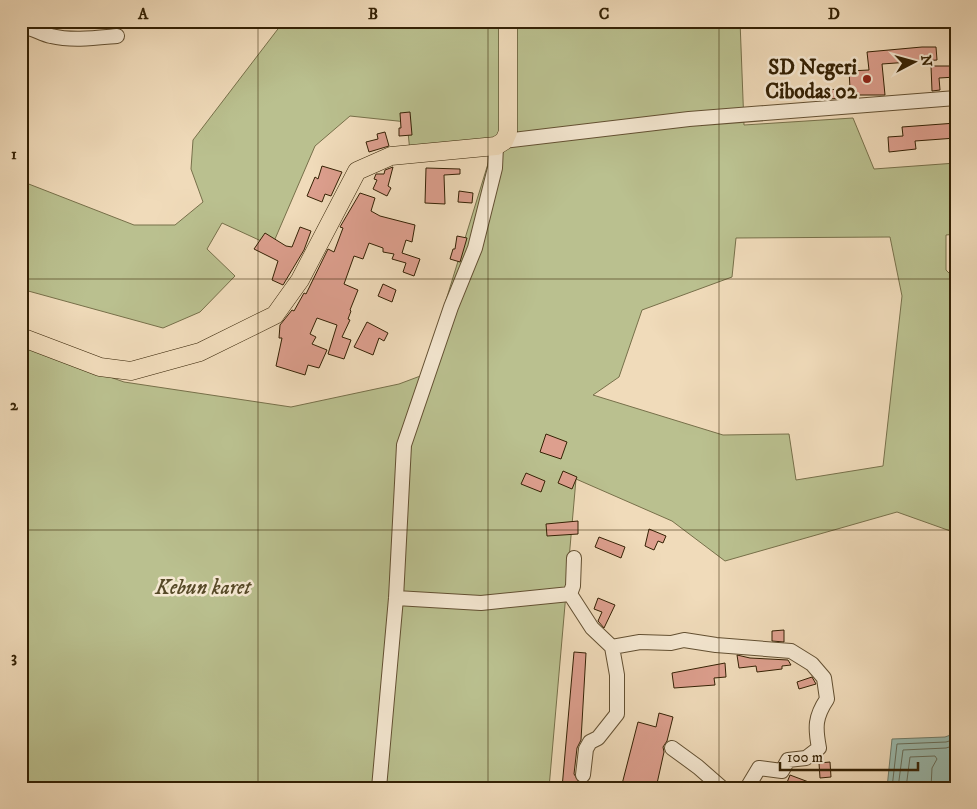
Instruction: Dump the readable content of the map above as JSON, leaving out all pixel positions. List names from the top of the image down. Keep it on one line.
{"parks":["Kebun karet"],"places":["SD Negeri Cibodas 02"],"scale_bar":"100 m","north":"right","grid":{"columns":["A","B","C","D"],"rows":["1","2","3"]}}
